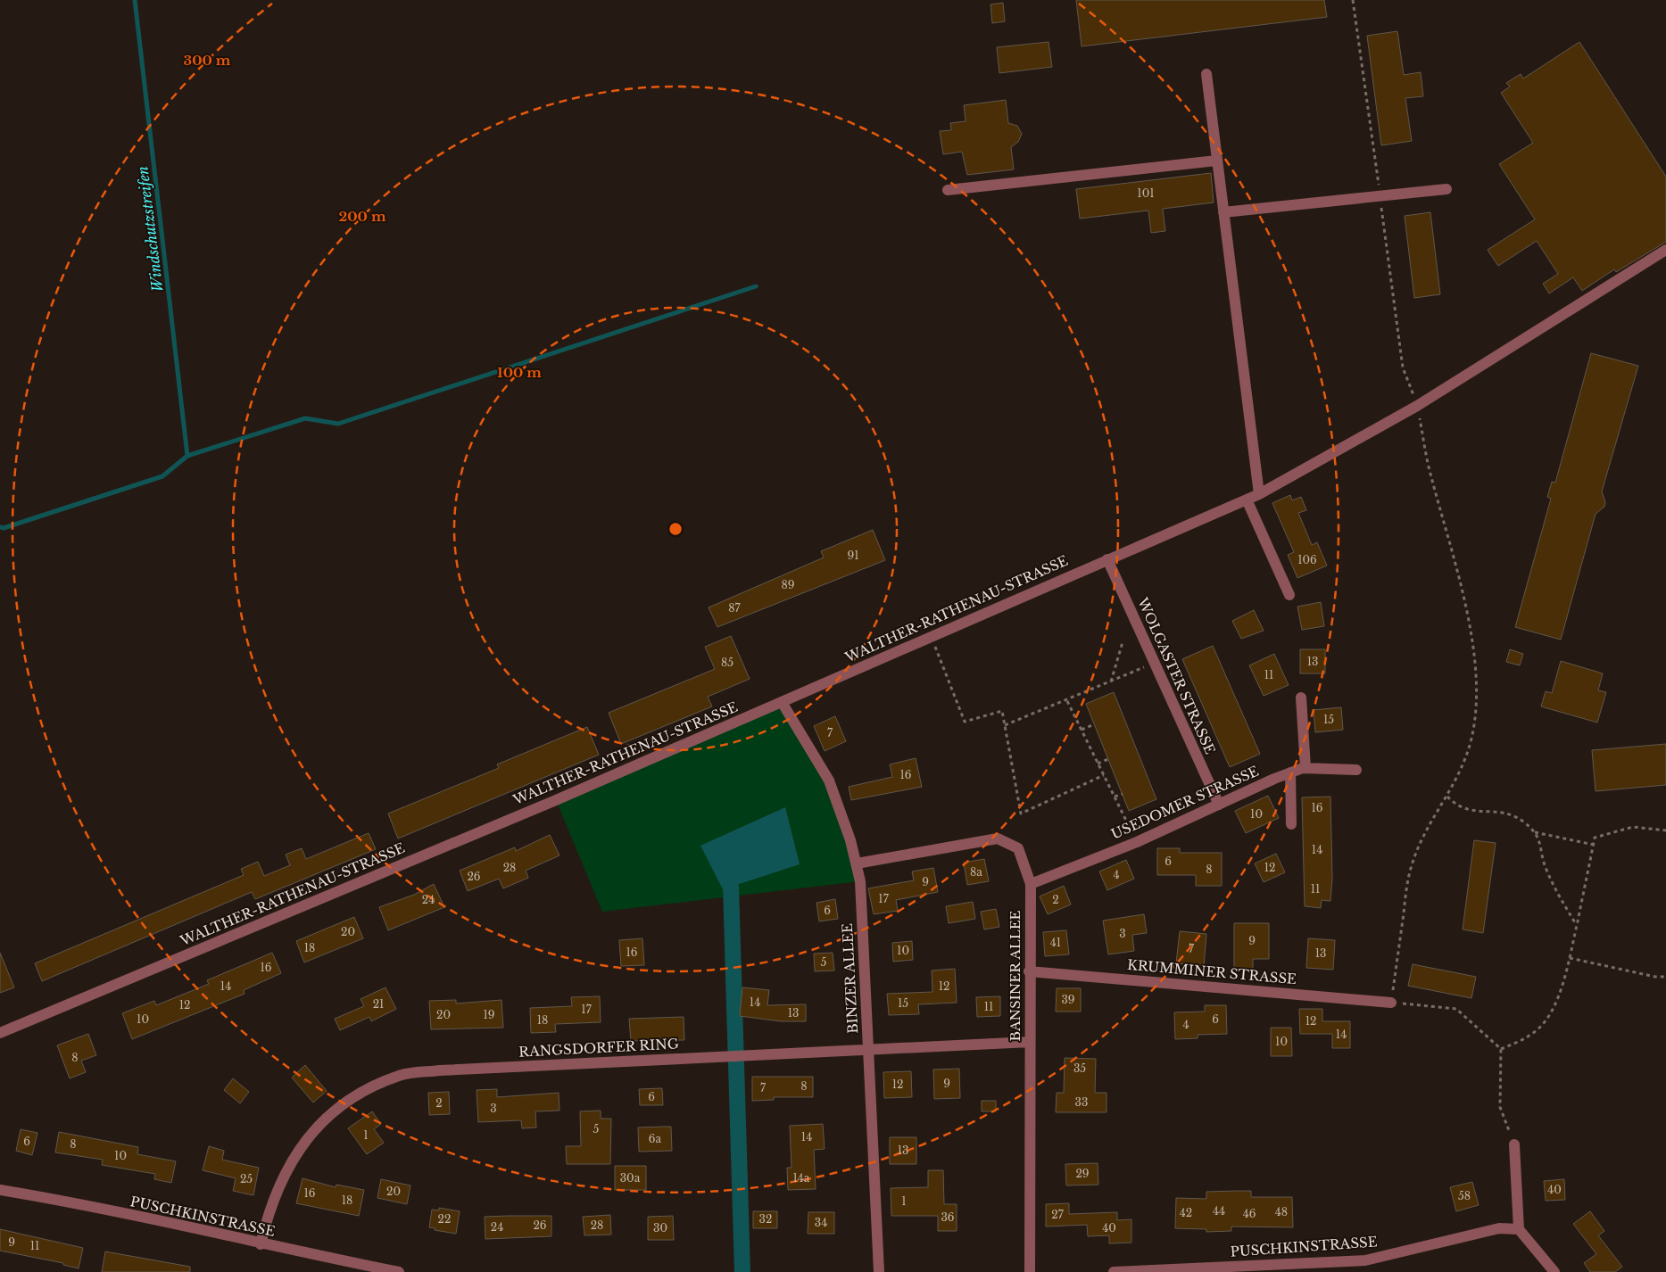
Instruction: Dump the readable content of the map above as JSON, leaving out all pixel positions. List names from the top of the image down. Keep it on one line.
{"streets":{"street":["WALTHER-RATHENAU-STRASSE","WOLGASTER STRASSE","USEDOMER STRASSE","KRUMMINER STRASSE","BANSINER ALLEE","BINZER ALLEE","RANGSDORFER RING","PUSCHKINSTRASSE"]},"crossings":[["WALTHER-RATHENAU-STRASSE","WOLGASTER STRASSE"],["WALTHER-RATHENAU-STRASSE","BINZER ALLEE"],["WOLGASTER STRASSE","USEDOMER STRASSE"],["USEDOMER STRASSE","BANSINER ALLEE"],["KRUMMINER STRASSE","BANSINER ALLEE"],["BANSINER ALLEE","BINZER ALLEE"],["BANSINER ALLEE","RANGSDORFER RING"],["BINZER ALLEE","RANGSDORFER RING"],["RANGSDORFER RING","PUSCHKINSTRASSE"]],"water":["Windschutzstreifen"],"house_numbers":["101","91","106","89","87","13","85","11","15","7","16","16","10","14","6","28","12","8","8a","4","26","9","11","17","24","2","6","20","3","9","41","18","7","10","16","13","5","16","14","12","39","14","15","21","12","11","17","13","20","19","10","6","18","12","4","14","10","8","35","9","12","8","7","6","33","2","3","5","1","14","6a","6","8","13","10","29","30a","14a","25","40","20","16","58","18","1","44","48","42","46","27","36","22","32","34","26","28","24","30","40","9","11"],"rings":["300 m","200 m","100 m"]}
